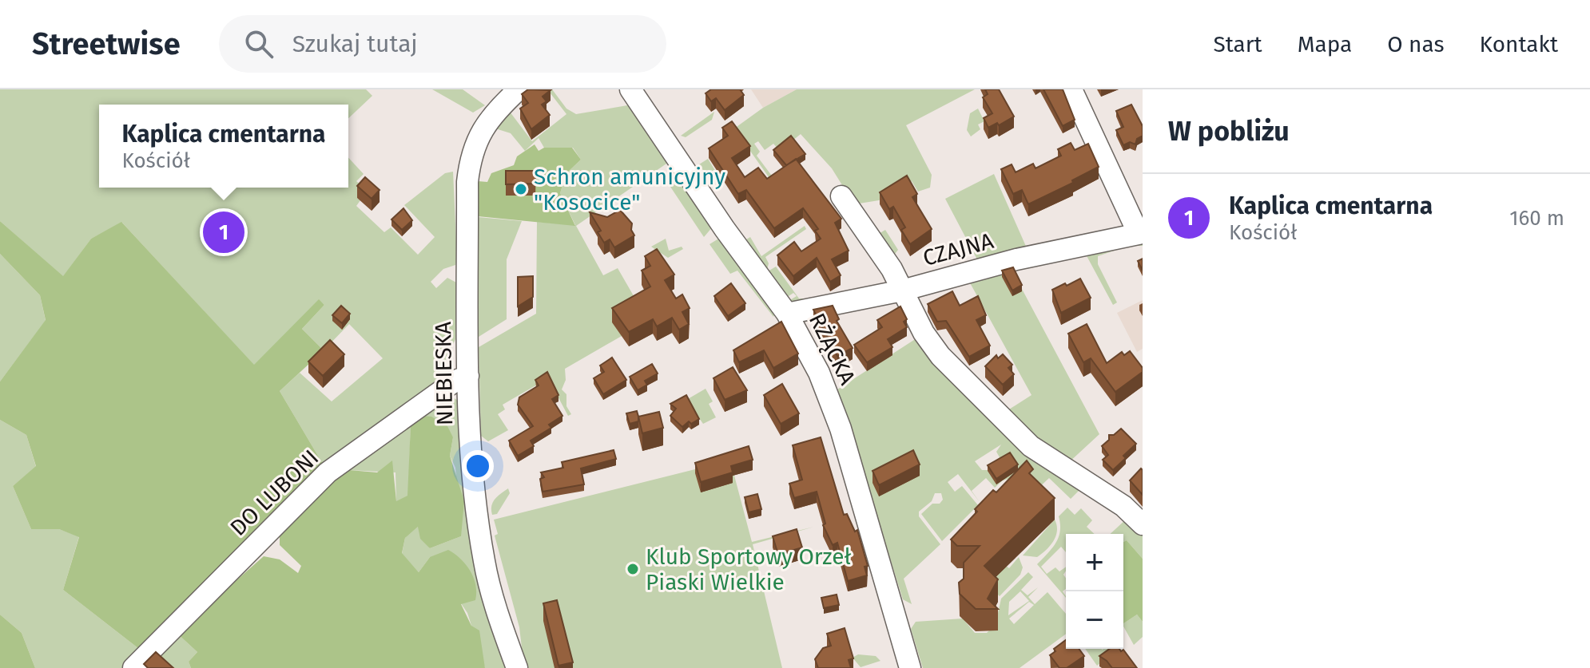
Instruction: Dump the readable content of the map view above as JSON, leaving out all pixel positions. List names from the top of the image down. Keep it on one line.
{"streets":{"street":["CZAJNA","RŻĄCKA","NIEBIESKA","DO LUBONI"]},"crossings":[["CZAJNA","RŻĄCKA"],["NIEBIESKA","DO LUBONI"]],"places":["Schron amunicyjny \"Kosocice\"","Klub Sportowy Orzeł Piaski Wielkie"],"page":{"header":"Streetwise","search":"Szukaj tutaj","nav":["Start","Mapa","O nas","Kontakt"],"heading":"W pobliżu","popup":["Kaplica cmentarna","Kościół"],"list":[{"mark":"1","name":"Kaplica cmentarna","note":"Kościół","value":"160 m"}],"pins":"1","map_buttons":["+","−"]}}
